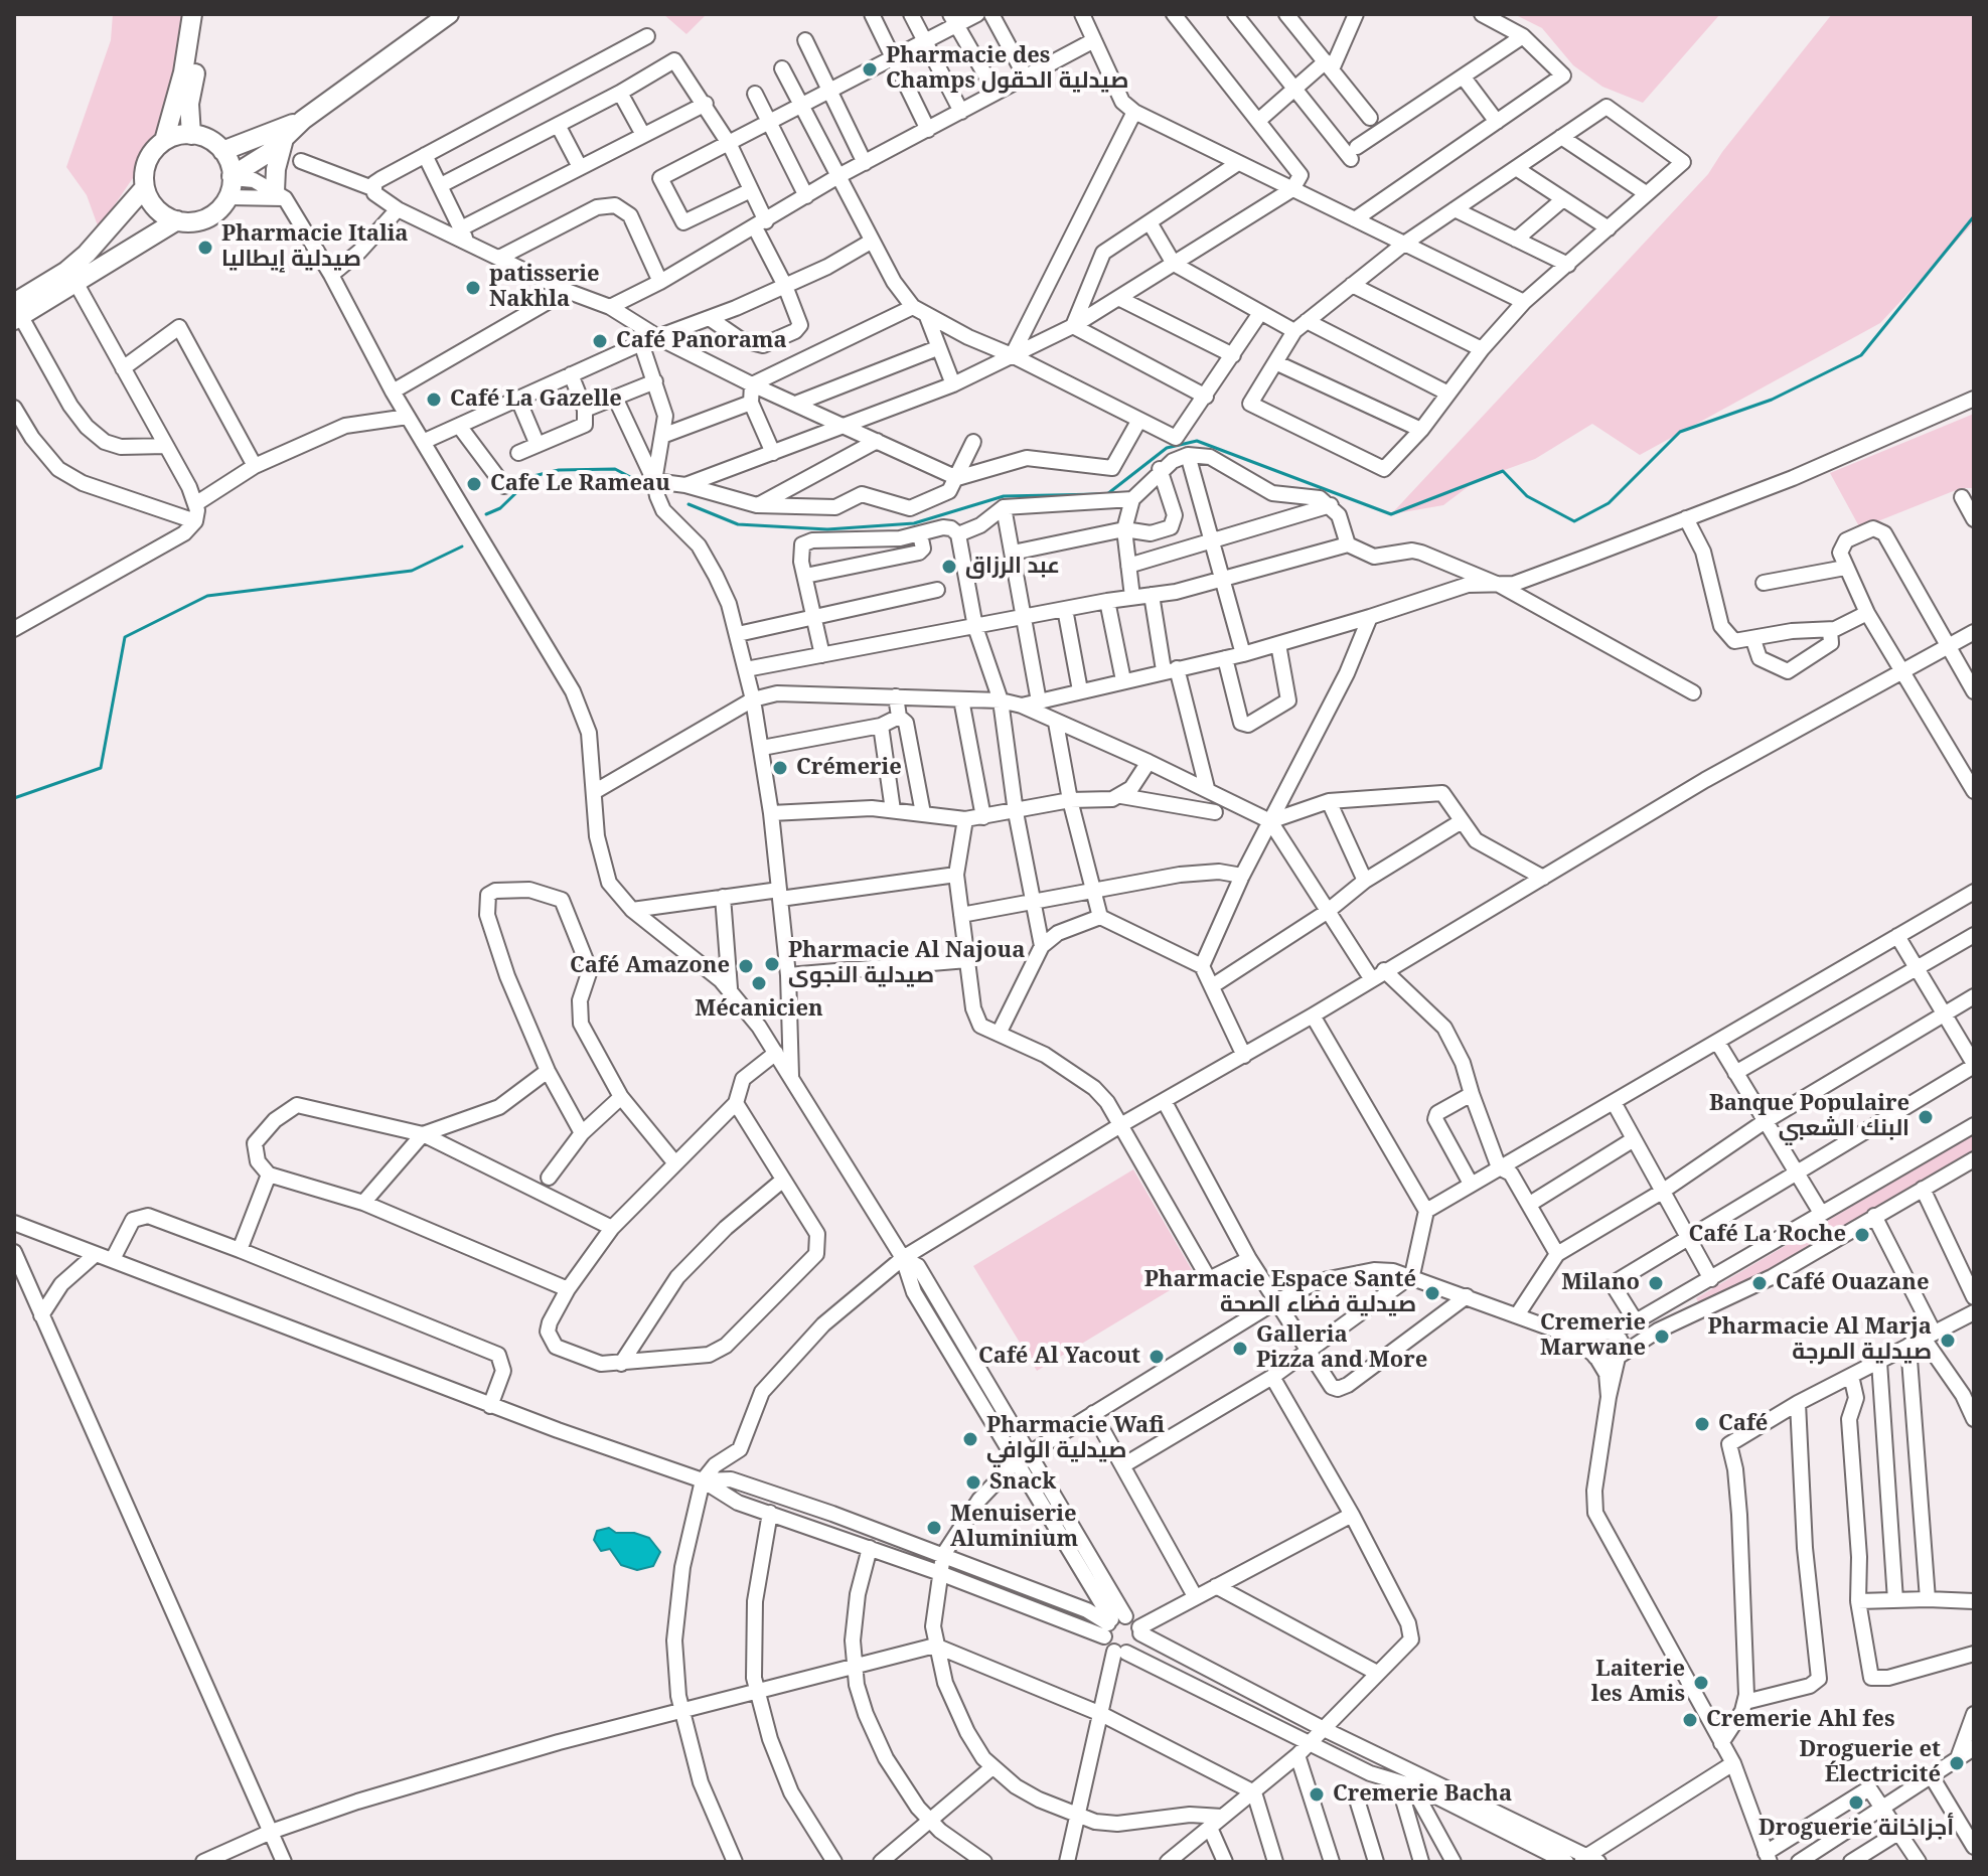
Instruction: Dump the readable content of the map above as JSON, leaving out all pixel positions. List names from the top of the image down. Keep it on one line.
{"places":["Pharmacie des Champs صيدلية الحقول","Pharmacie Italia صيدلية إيطاليا","patisserie Nakhla","Café Panorama","Café La Gazelle","Cafe Le Rameau","عبد الرزاق","Crémerie","Pharmacie Al Najoua صيدلية النجوى","Café Amazone","Mécanicien","Banque Populaire البنك الشعبي","Café La Roche","Milano","Café Ouazane","Pharmacie Espace Santé صيدلية فضاء الصحة","Cremerie Marwane","Pharmacie Al Marja صيدلية المرجة","Galleria Pizza and More","Café Al Yacout","Café","Pharmacie Wafi صيدلية الوافي","Snack","Menuiserie Aluminium","Laiterie les Amis","Cremerie Ahl fes","Droguerie et Électricité","Cremerie Bacha","Droguerie أجزاخانة"]}
